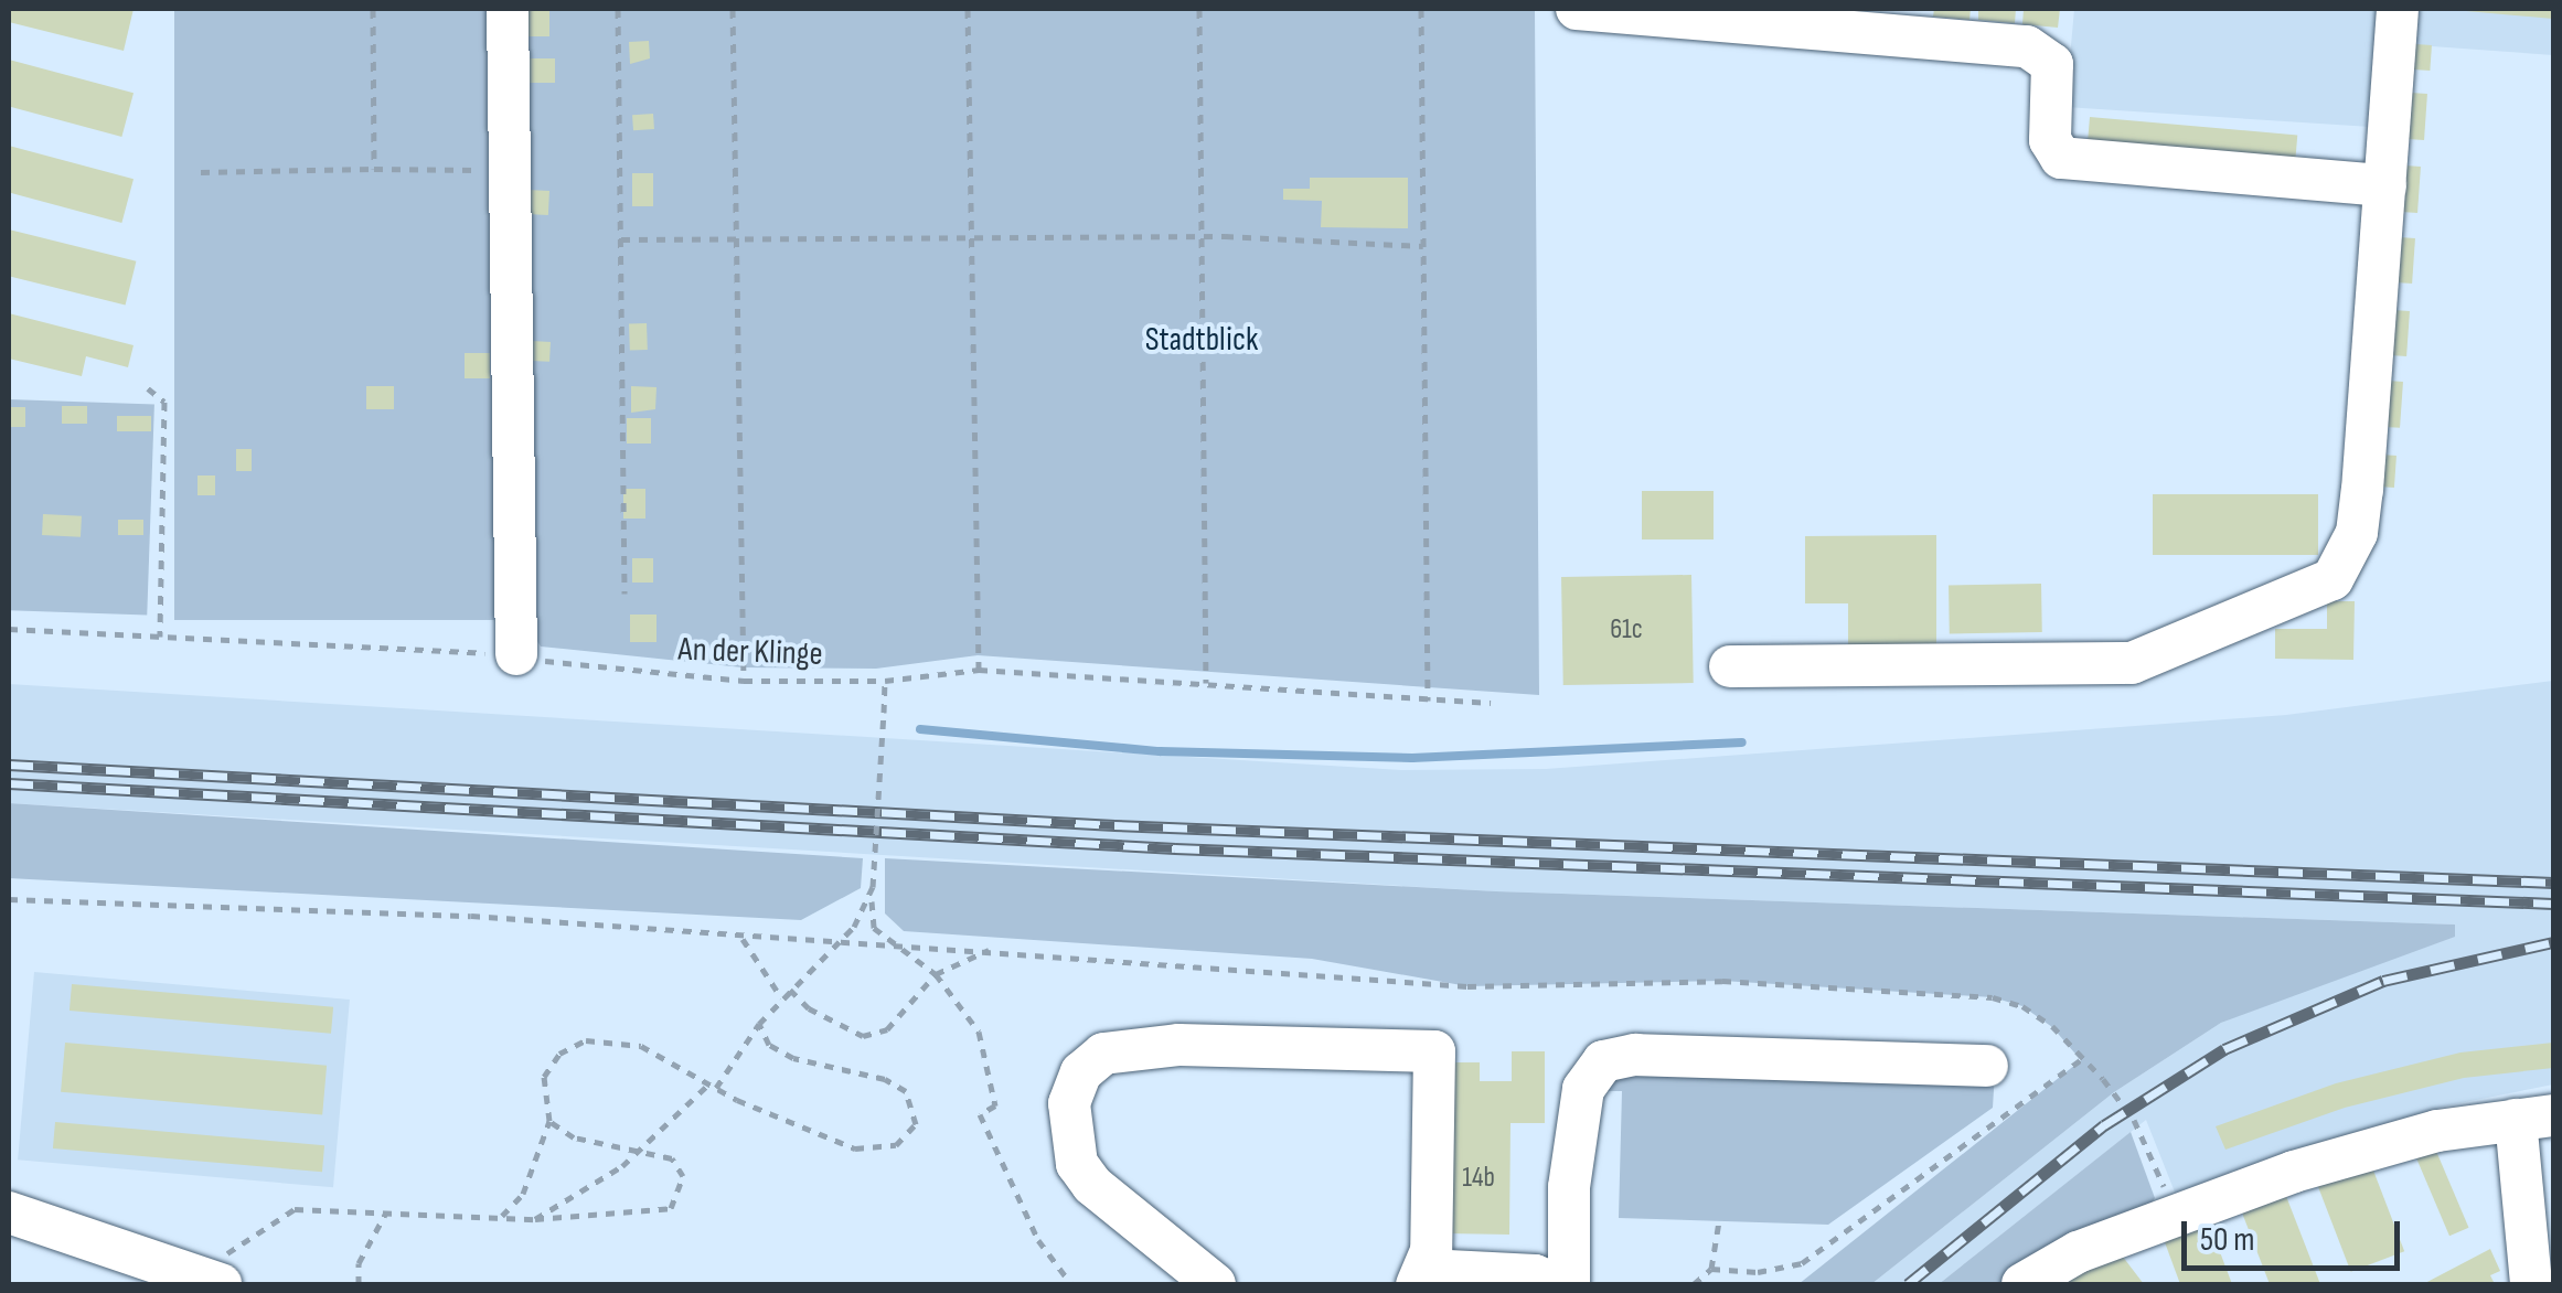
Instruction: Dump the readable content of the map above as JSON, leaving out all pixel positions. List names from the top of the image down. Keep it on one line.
{"streets":{"path":["An der Klinge"]},"parks":["Stadtblick"],"house_numbers":["61c","14b"],"scale_bar":"50 m"}
